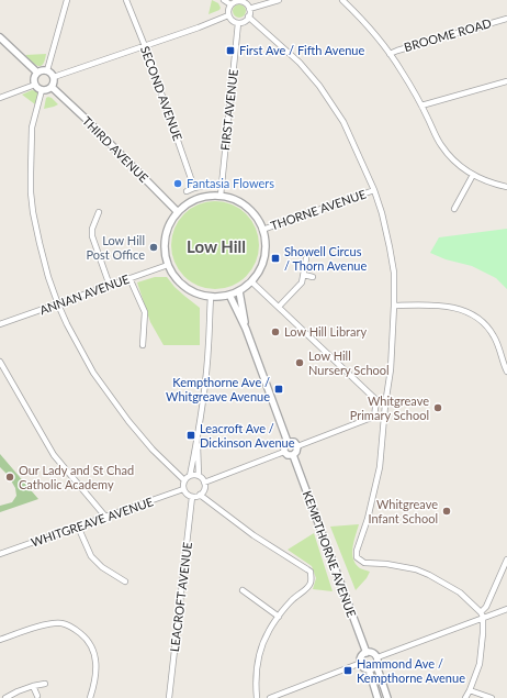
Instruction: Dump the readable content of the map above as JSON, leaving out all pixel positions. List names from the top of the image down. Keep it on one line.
{"streets":{"street":["BROOME ROAD","SECOND AVENUE","FIRST AVENUE","THIRD AVENUE","THORNE AVENUE","ANNAN AVENUE","WHITGREAVE AVENUE","KEMPTHORNE AVENUE","LEACROFT AVENUE"]},"crossings":[["FIRST AVENUE","THIRD AVENUE"],["FIRST AVENUE","THORNE AVENUE"],["FIRST AVENUE","ANNAN AVENUE"],["THIRD AVENUE","THORNE AVENUE"],["THIRD AVENUE","ANNAN AVENUE"],["THORNE AVENUE","ANNAN AVENUE"],["WHITGREAVE AVENUE","LEACROFT AVENUE"]],"districts":["Low Hill"],"places":{"transit":["First Ave / Fifth Avenue","Showell Circus / Thorn Avenue","Kempthorne Ave / Whitgreave Avenue","Leacroft Ave / Dickinson Avenue","Hammond Ave / Kempthorne Avenue"],"other":["Fantasia Flowers","Low Hill Post Office","Low Hill Library","Low Hill Nursery School","Whitgreave Primary School","Our Lady and St Chad Catholic Academy","Whitgreave Infant School"]}}
